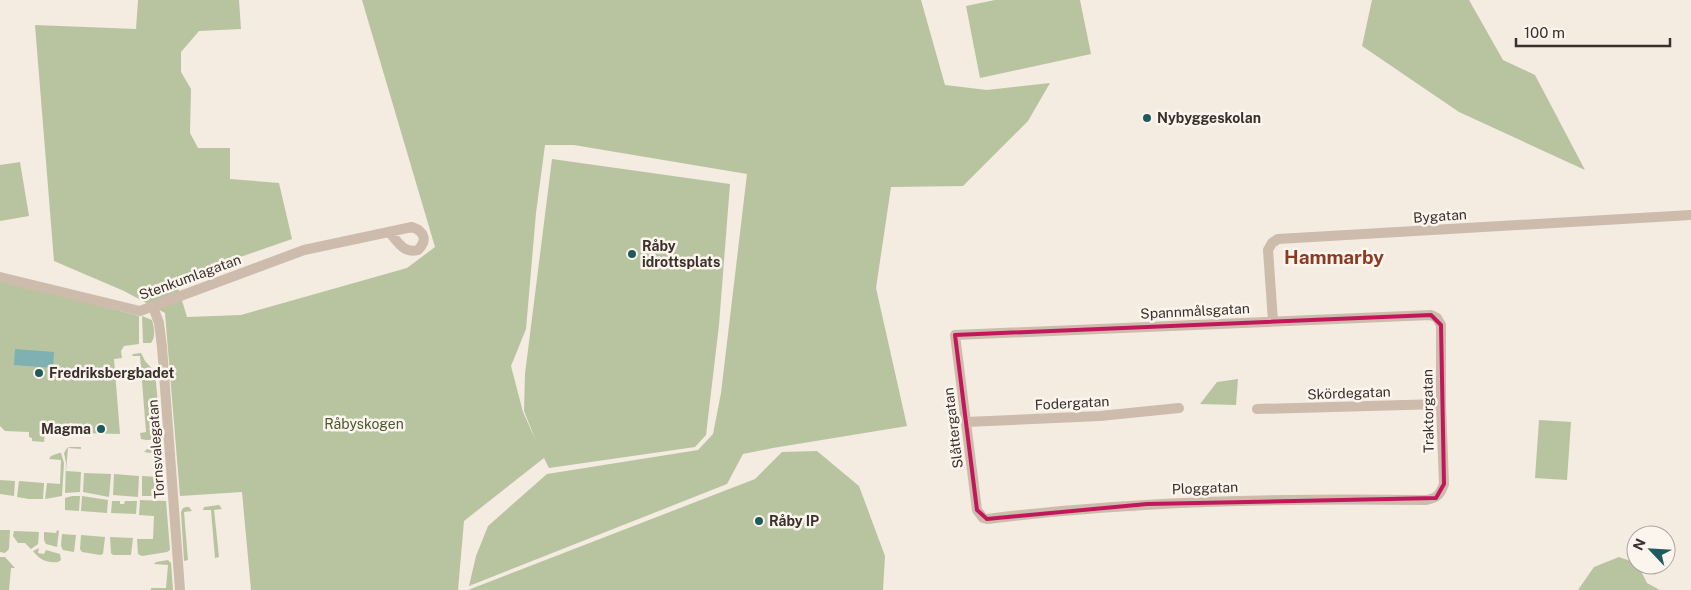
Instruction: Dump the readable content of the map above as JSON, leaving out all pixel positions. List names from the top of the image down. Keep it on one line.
{"streets":{"street":["Bygatan","Stenkumlagatan","Spannmålsgatan","Skördegatan","Fodergatan","Traktorgatan","Slåttergatan","Tornsvalegatan","Ploggatan"]},"crossings":[["Bygatan","Spannmålsgatan"],["Stenkumlagatan","Tornsvalegatan"],["Spannmålsgatan","Traktorgatan"],["Spannmålsgatan","Slåttergatan"],["Skördegatan","Traktorgatan"],["Fodergatan","Slåttergatan"],["Traktorgatan","Ploggatan"],["Slåttergatan","Ploggatan"]],"districts":["Hammarby"],"parks":["Råbyskogen"],"places":["Nybyggeskolan","Råby idrottsplats","Fredriksbergbadet","Magma","Råby IP"],"scale_bar":"100 m","north":"top left"}
